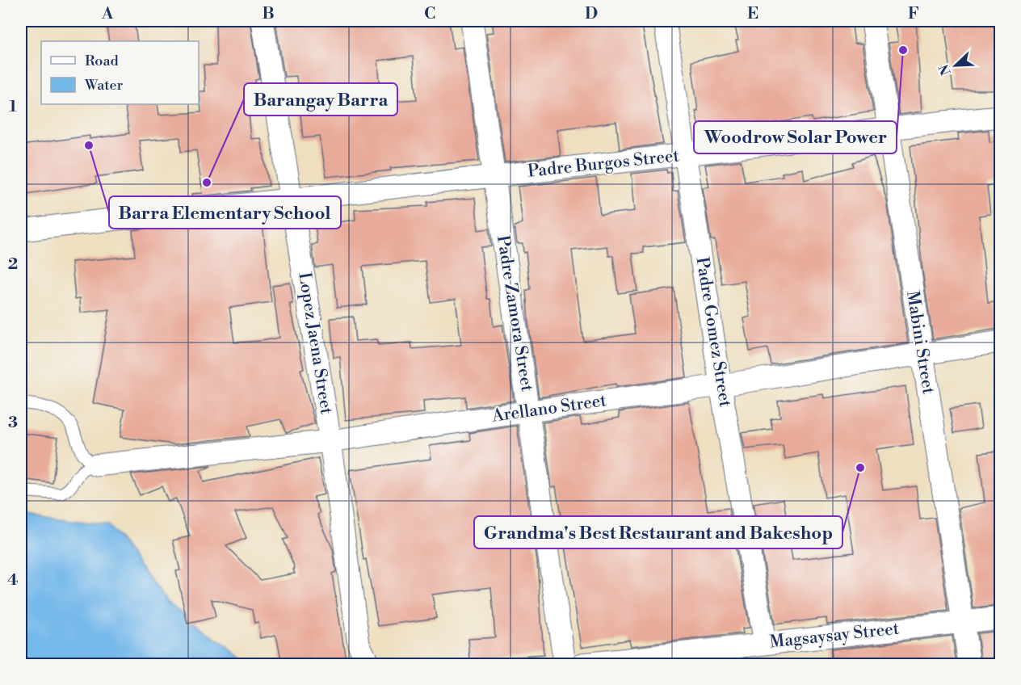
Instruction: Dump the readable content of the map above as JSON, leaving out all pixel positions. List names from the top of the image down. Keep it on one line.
{"streets":{"street":["Padre Burgos Street","Padre Zamora Street","Padre Gomez Street","Mabini Street","Lopez Jaena Street","Arellano Street","Magsaysay Street"]},"crossings":[["Padre Burgos Street","Padre Zamora Street"],["Padre Burgos Street","Padre Gomez Street"],["Padre Burgos Street","Mabini Street"],["Padre Burgos Street","Lopez Jaena Street"],["Padre Zamora Street","Arellano Street"],["Padre Gomez Street","Arellano Street"],["Padre Gomez Street","Magsaysay Street"],["Mabini Street","Arellano Street"],["Mabini Street","Magsaysay Street"],["Lopez Jaena Street","Arellano Street"]],"places":["Woodrow Solar Power","Barra Elementary School","Barangay Barra","Grandma's Best Restaurant and Bakeshop"],"legend":["Road","Water"],"north":"bottom left","grid":{"columns":["A","B","C","D","E","F"],"rows":["1","2","3","4"]}}
